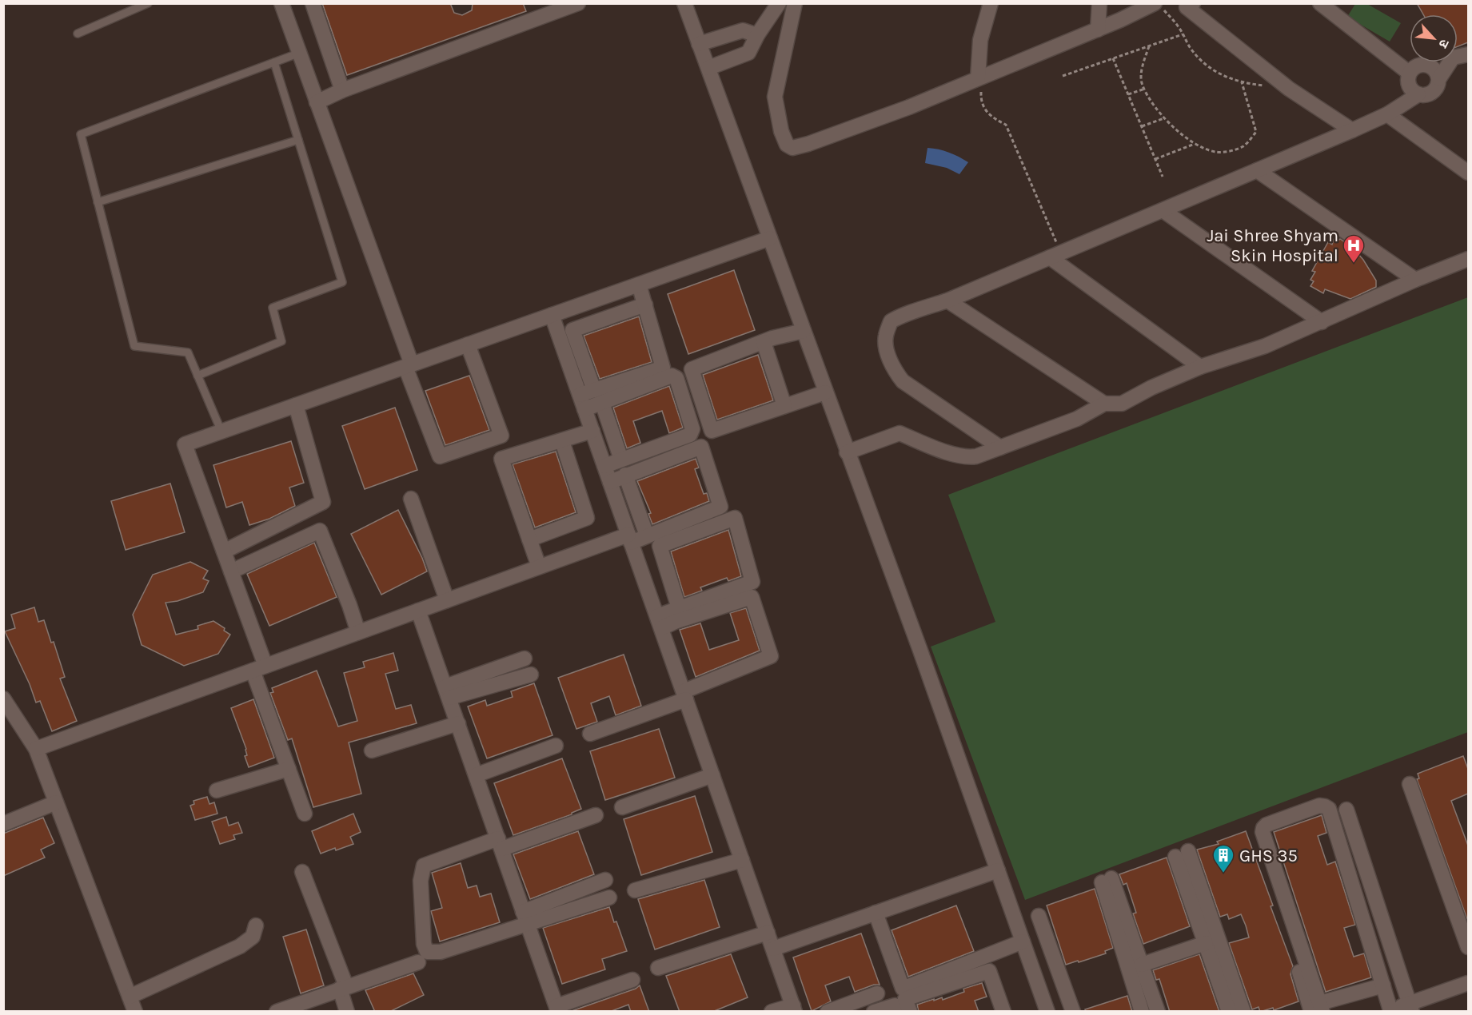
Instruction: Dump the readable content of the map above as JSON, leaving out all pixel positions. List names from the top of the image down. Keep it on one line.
{"places":{"hospital":["Jai Shree Shyam Skin Hospital"],"building":["GHS 35"]},"north":"bottom right"}
